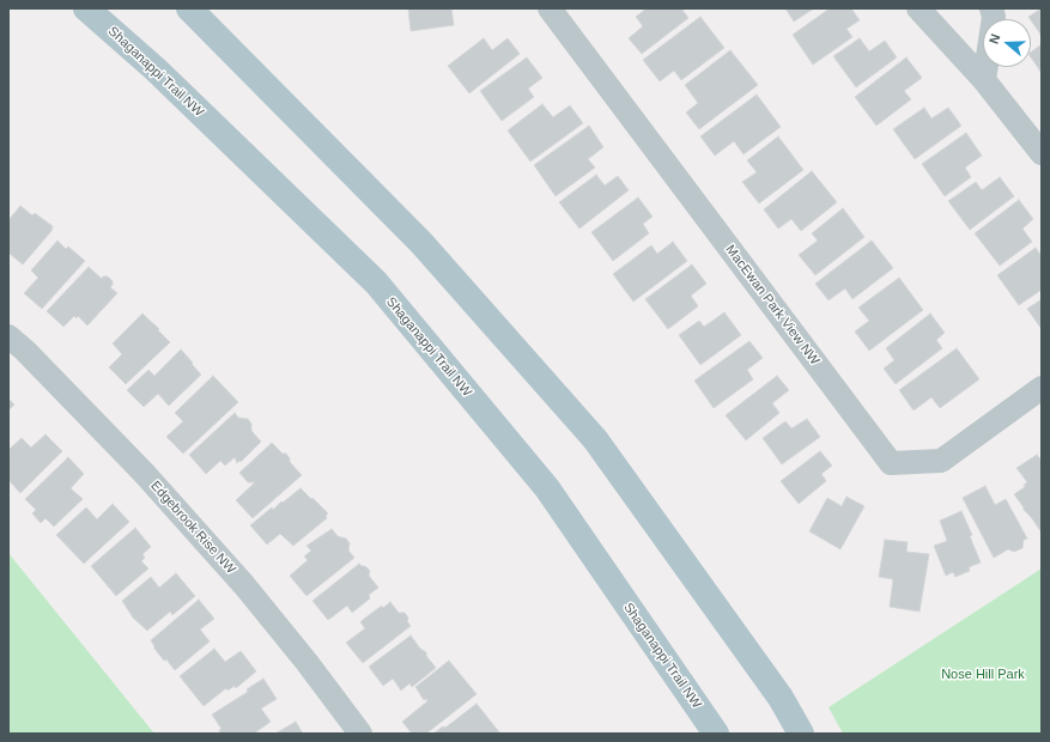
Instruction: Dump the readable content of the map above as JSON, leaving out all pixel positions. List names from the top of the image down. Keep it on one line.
{"streets":{"main road":["Shaganappi Trail NW"],"street":["MacEwan Park View NW","Edgebrook Rise NW"]},"parks":["Nose Hill Park"],"north":"left"}
